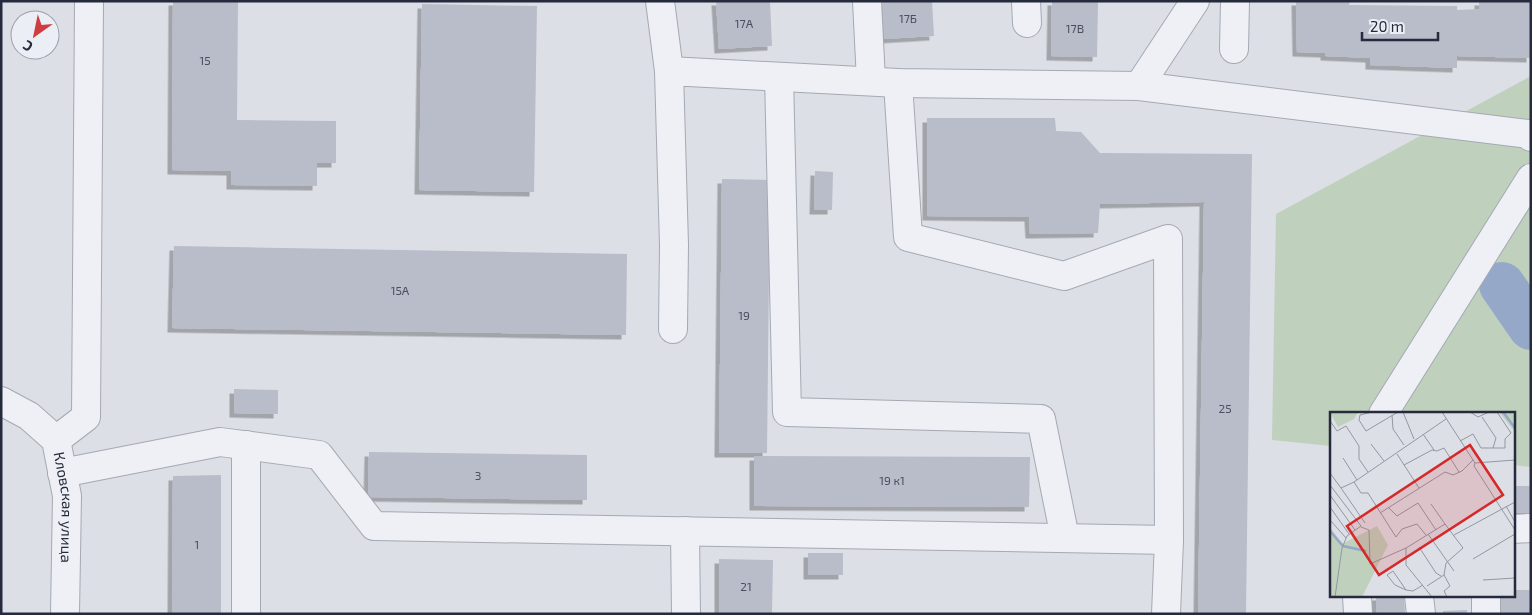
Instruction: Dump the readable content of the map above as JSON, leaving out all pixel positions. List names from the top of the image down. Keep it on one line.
{"streets":{"street":["Кловская улица"]},"house_numbers":["17Б","17А","17В","15","15А","19","25","3","19 к1","1","21"],"scale_bar":"20 m","north":"bottom left"}
